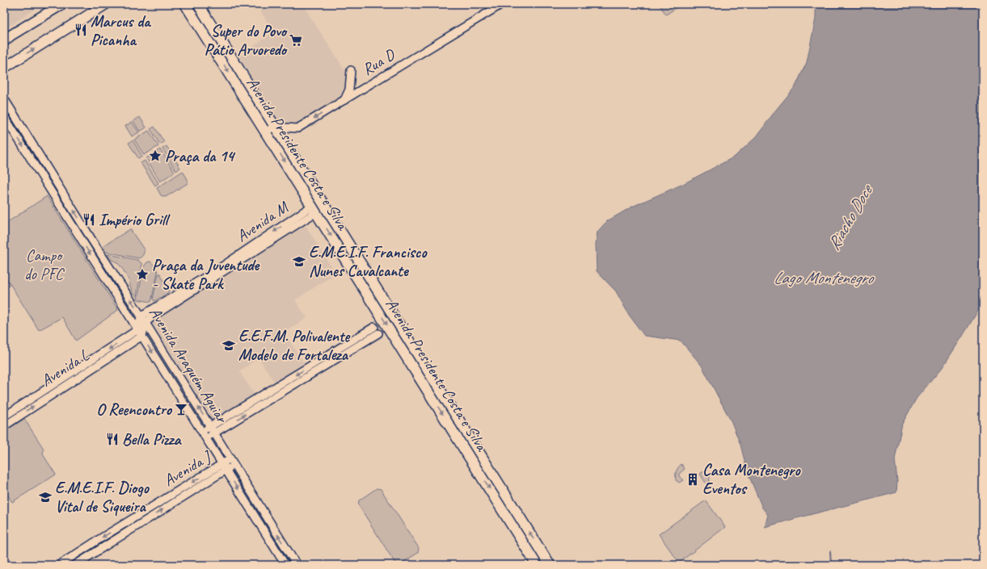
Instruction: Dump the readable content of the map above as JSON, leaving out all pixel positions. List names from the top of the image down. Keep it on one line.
{"streets":{"main road":["Avenida Presidente Costa e Silva"],"street":["Rua D","Avenida M","Avenida Araquém Aguiar","Avenida L","Avenida J"]},"crossings":[["Rua D","Avenida Presidente Costa e Silva"],["Avenida Presidente Costa e Silva","Avenida M"],["Avenida M","Avenida Araquém Aguiar"],["Avenida Araquém Aguiar","Avenida L"],["Avenida Araquém Aguiar","Avenida J"]],"water":["Riacho Doce","Lago Montenegro"],"parks":["Campo do PFC"],"places":{"restaurant":["Marcus da Picanha","Império Grill","Bella Pizza"],"supermarket":["Super do Povo Pátio Arvoredo"],"place":["Praça da 14","Praça da Juventude - Skate Park"],"school or university":["E.M.E.I.F. Francisco Nunes Cavalcante","E.E.F.M. Polivalente Modelo de Fortaleza","E.M.E.I.F. Diogo Vital de Siqueira"],"bar":["O Reencontro"],"building":["Casa Montenegro Eventos"]}}
